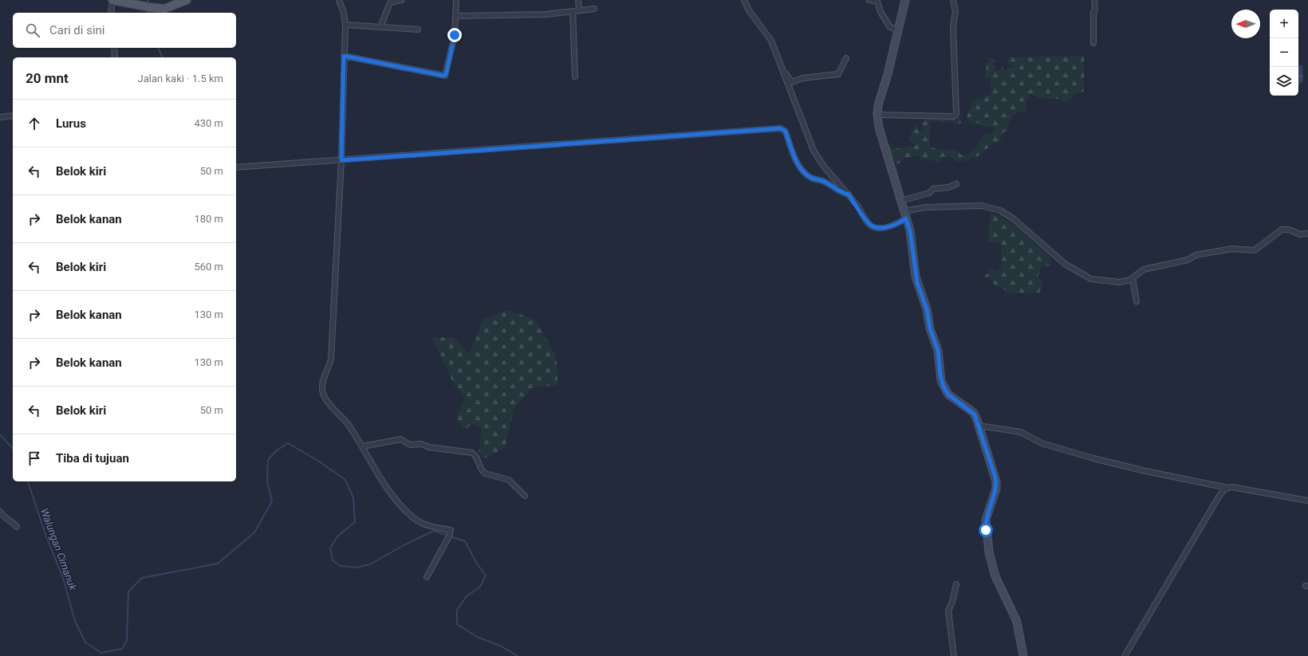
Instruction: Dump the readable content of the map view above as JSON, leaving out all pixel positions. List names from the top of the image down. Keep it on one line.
{"water":["Walungan Cimanuk"],"north":"left","page":{"map_buttons":["+","−"],"search":"Cari di sini","heading":["20 mnt","Jalan kaki · 1.5 km"],"list":[["Lurus","430 m"],["Belok kiri","50 m"],["Belok kanan","180 m"],["Belok kiri","560 m"],["Belok kanan","130 m"],["Belok kanan","130 m"],["Belok kiri","50 m"],"Tiba di tujuan"]}}
